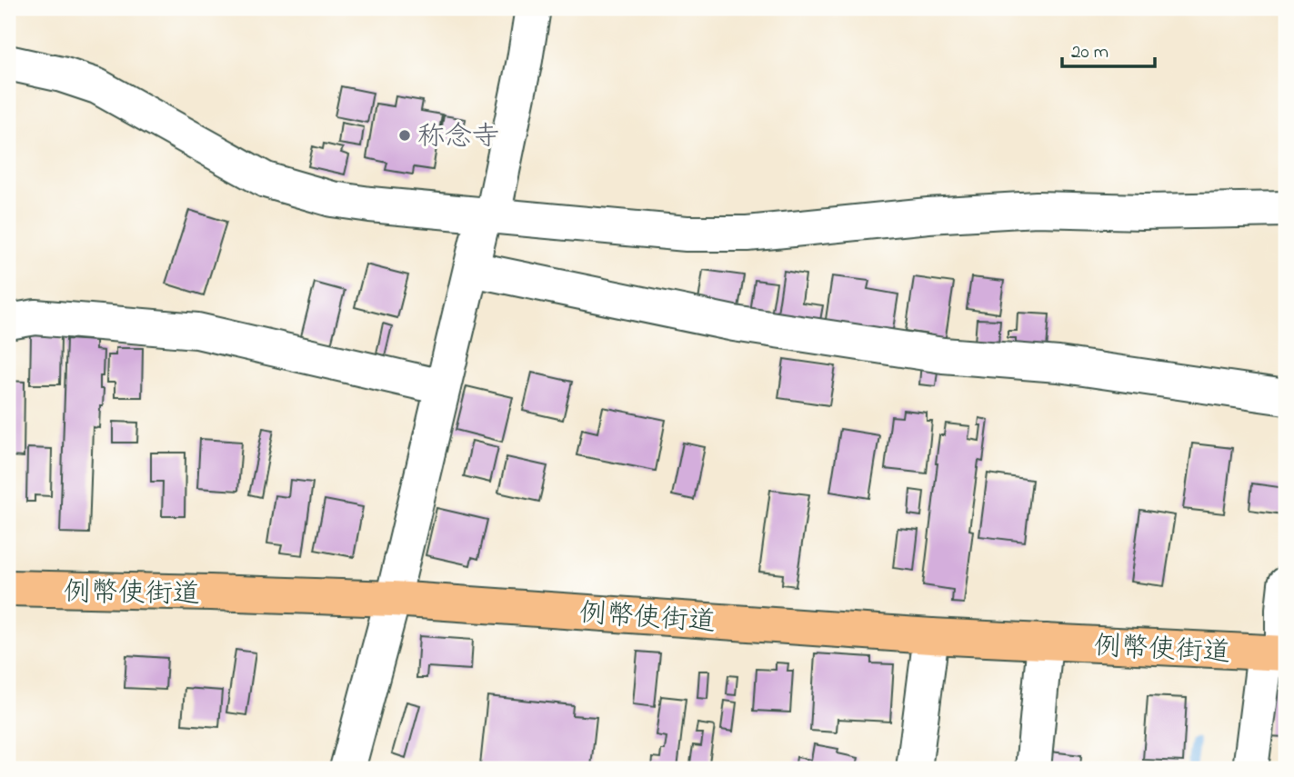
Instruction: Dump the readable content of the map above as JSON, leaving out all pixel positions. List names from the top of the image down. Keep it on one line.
{"streets":{"main road":["例幣使街道"]},"places":["称念寺"],"scale_bar":"20 m"}
